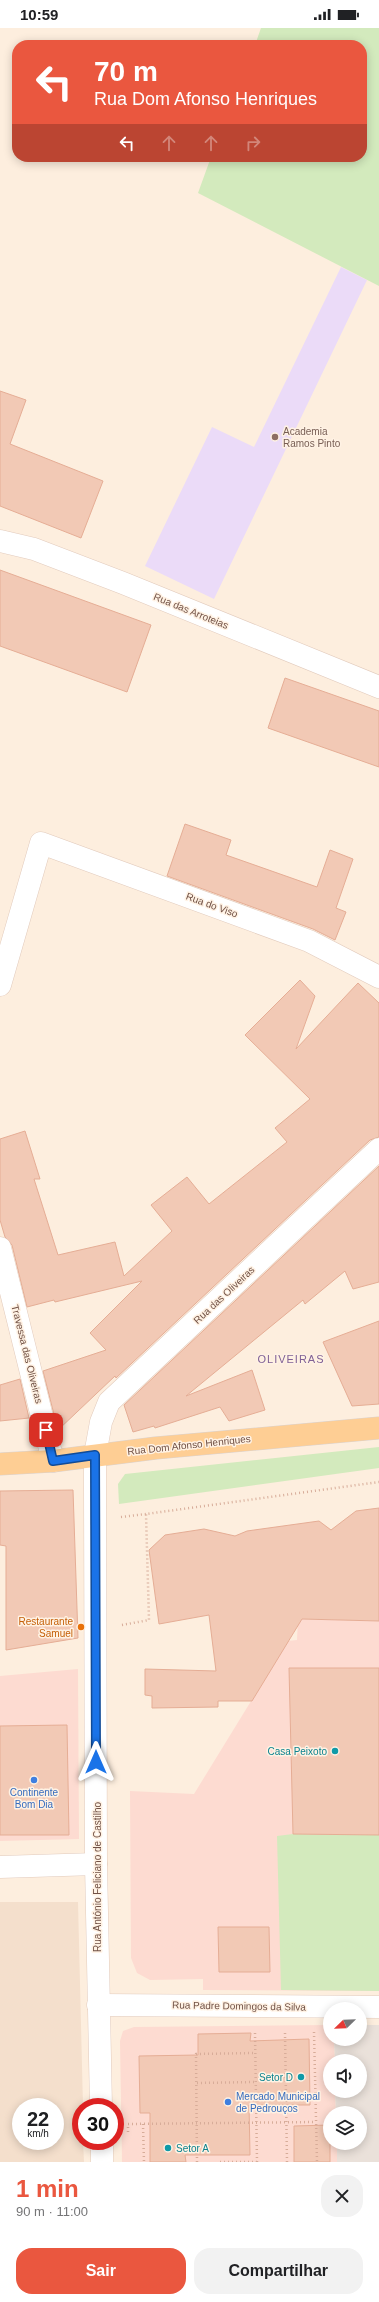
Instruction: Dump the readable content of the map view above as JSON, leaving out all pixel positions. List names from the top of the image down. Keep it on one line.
{"streets":{"main road":["Rua Dom Afonso Henriques"],"street":["Rua das Arroteias","Rua do Viso","Rua das Oliveiras","Travessa das Oliveiras","Rua António Feliciano de Castilho","Rua Padre Domingos da Silva"]},"crossings":[["Rua das Oliveiras","Rua Dom Afonso Henriques"],["Rua das Oliveiras","Rua António Feliciano de Castilho"],["Travessa das Oliveiras","Rua Dom Afonso Henriques"],["Rua Dom Afonso Henriques","Rua António Feliciano de Castilho"],["Rua António Feliciano de Castilho","Rua Padre Domingos da Silva"]],"districts":["OLIVEIRAS"],"places":["Academia Ramos Pinto","Restaurante Samuel","Casa Peixoto","Continente Bom Dia","Setor D","Mercado Municipal de Pedrouços","Setor A"],"north":"bottom left","page":{"status":"10:59","turn":["70 m","Rua Dom Afonso Henriques"],"speed":"22 km/h","limit":"30","heading":["1 min","90 m · 11:00"],"buttons":["Sair","Compartilhar"]}}
